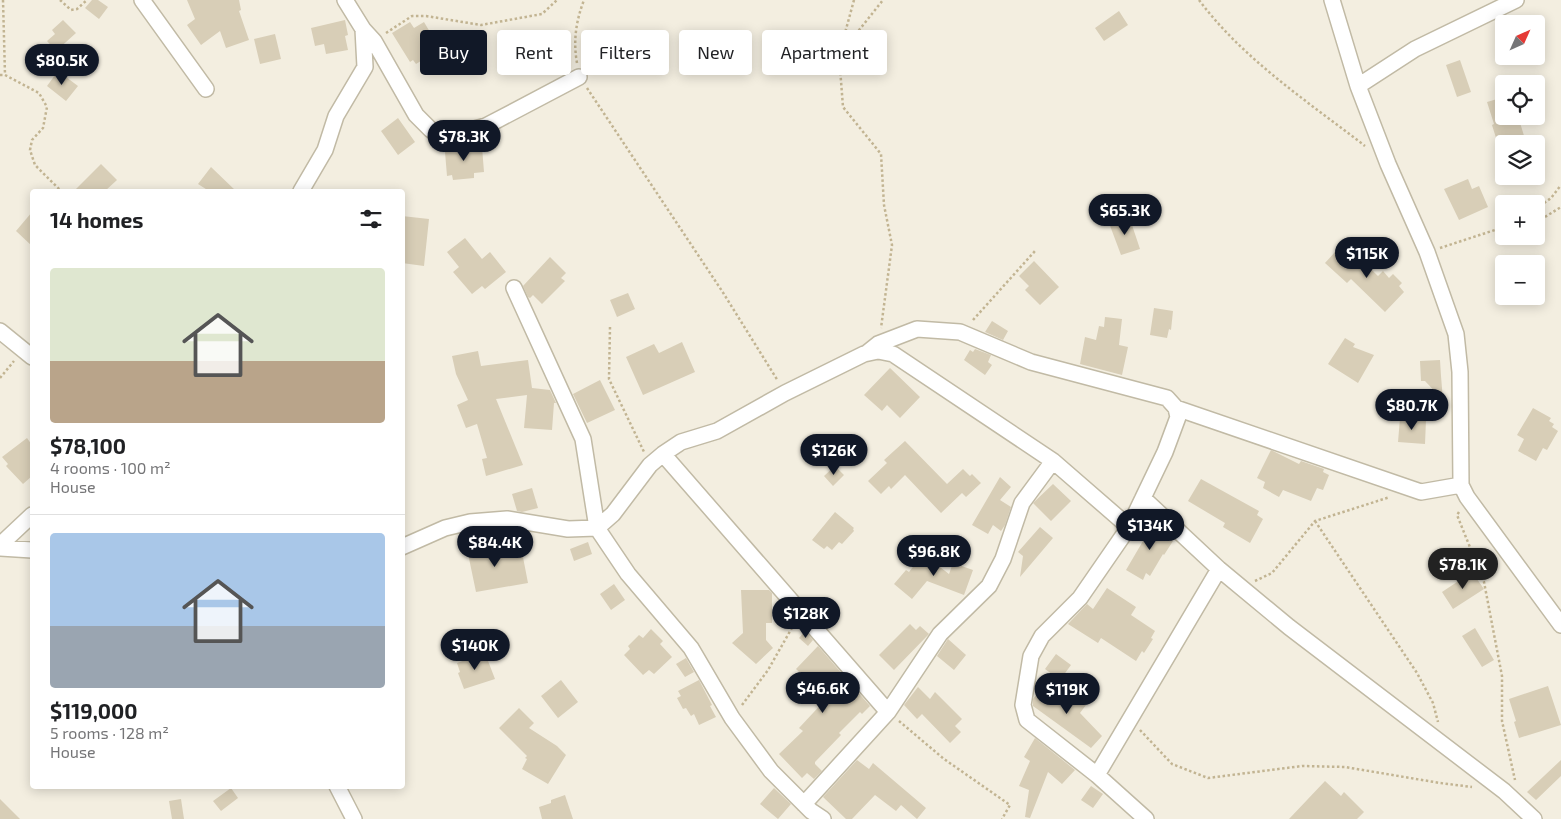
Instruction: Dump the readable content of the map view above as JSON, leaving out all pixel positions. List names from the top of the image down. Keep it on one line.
{"north":"top right","page":{"map_buttons":["+","−"],"chip":["Buy","Rent","Filters","New","Apartment"],"price":["$80.5K","$78.3K","$65.3K","$115K","$80.7K","$126K","$134K","$84.4K","$96.8K","$78.1K","$128K","$140K","$46.6K","$119K"],"heading":"14 homes","list":[{"name":"$78,100","note":"4 rooms · 100 m² · House"},{"name":"$119,000","note":"5 rooms · 128 m² · House"}]}}
